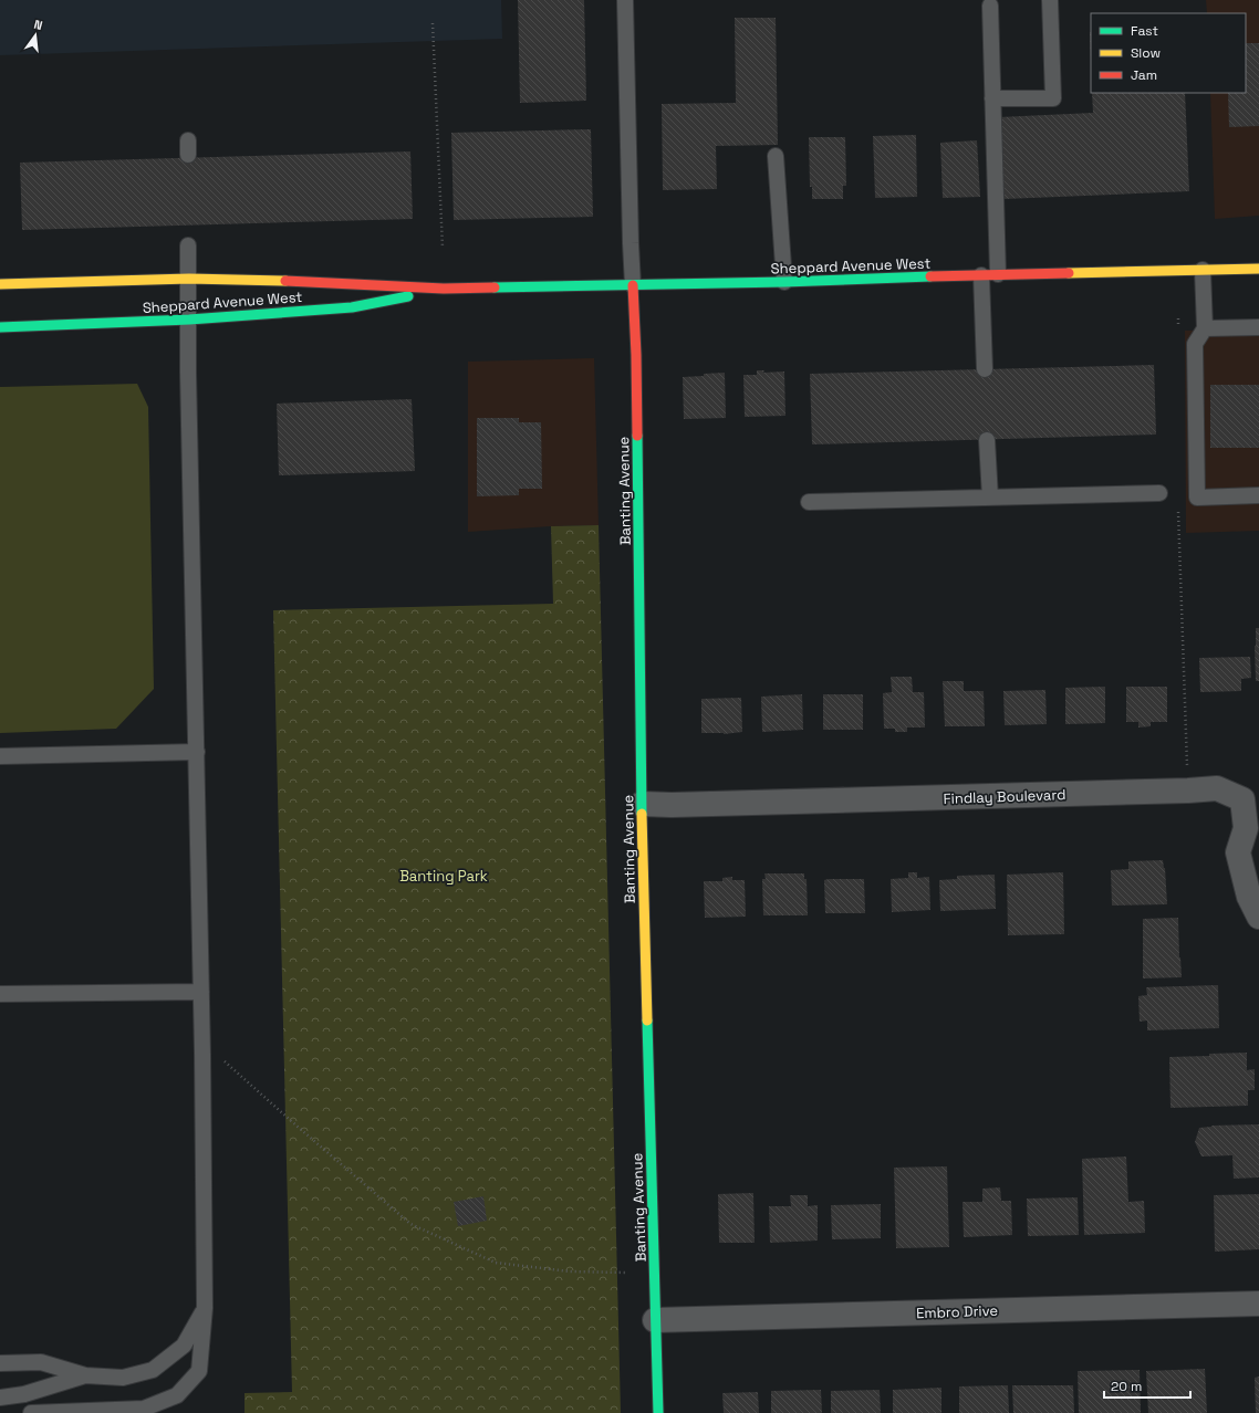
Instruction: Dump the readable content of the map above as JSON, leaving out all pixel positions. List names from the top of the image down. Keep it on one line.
{"streets":{"main road":["Sheppard Avenue West","Banting Avenue"],"street":["Findlay Boulevard","Embro Drive"]},"crossings":[["Sheppard Avenue West","Banting Avenue"],["Banting Avenue","Findlay Boulevard"],["Banting Avenue","Embro Drive"]],"parks":["Banting Park"],"legend":["Fast","Slow","Jam"],"scale_bar":"20 m","north":"top"}
